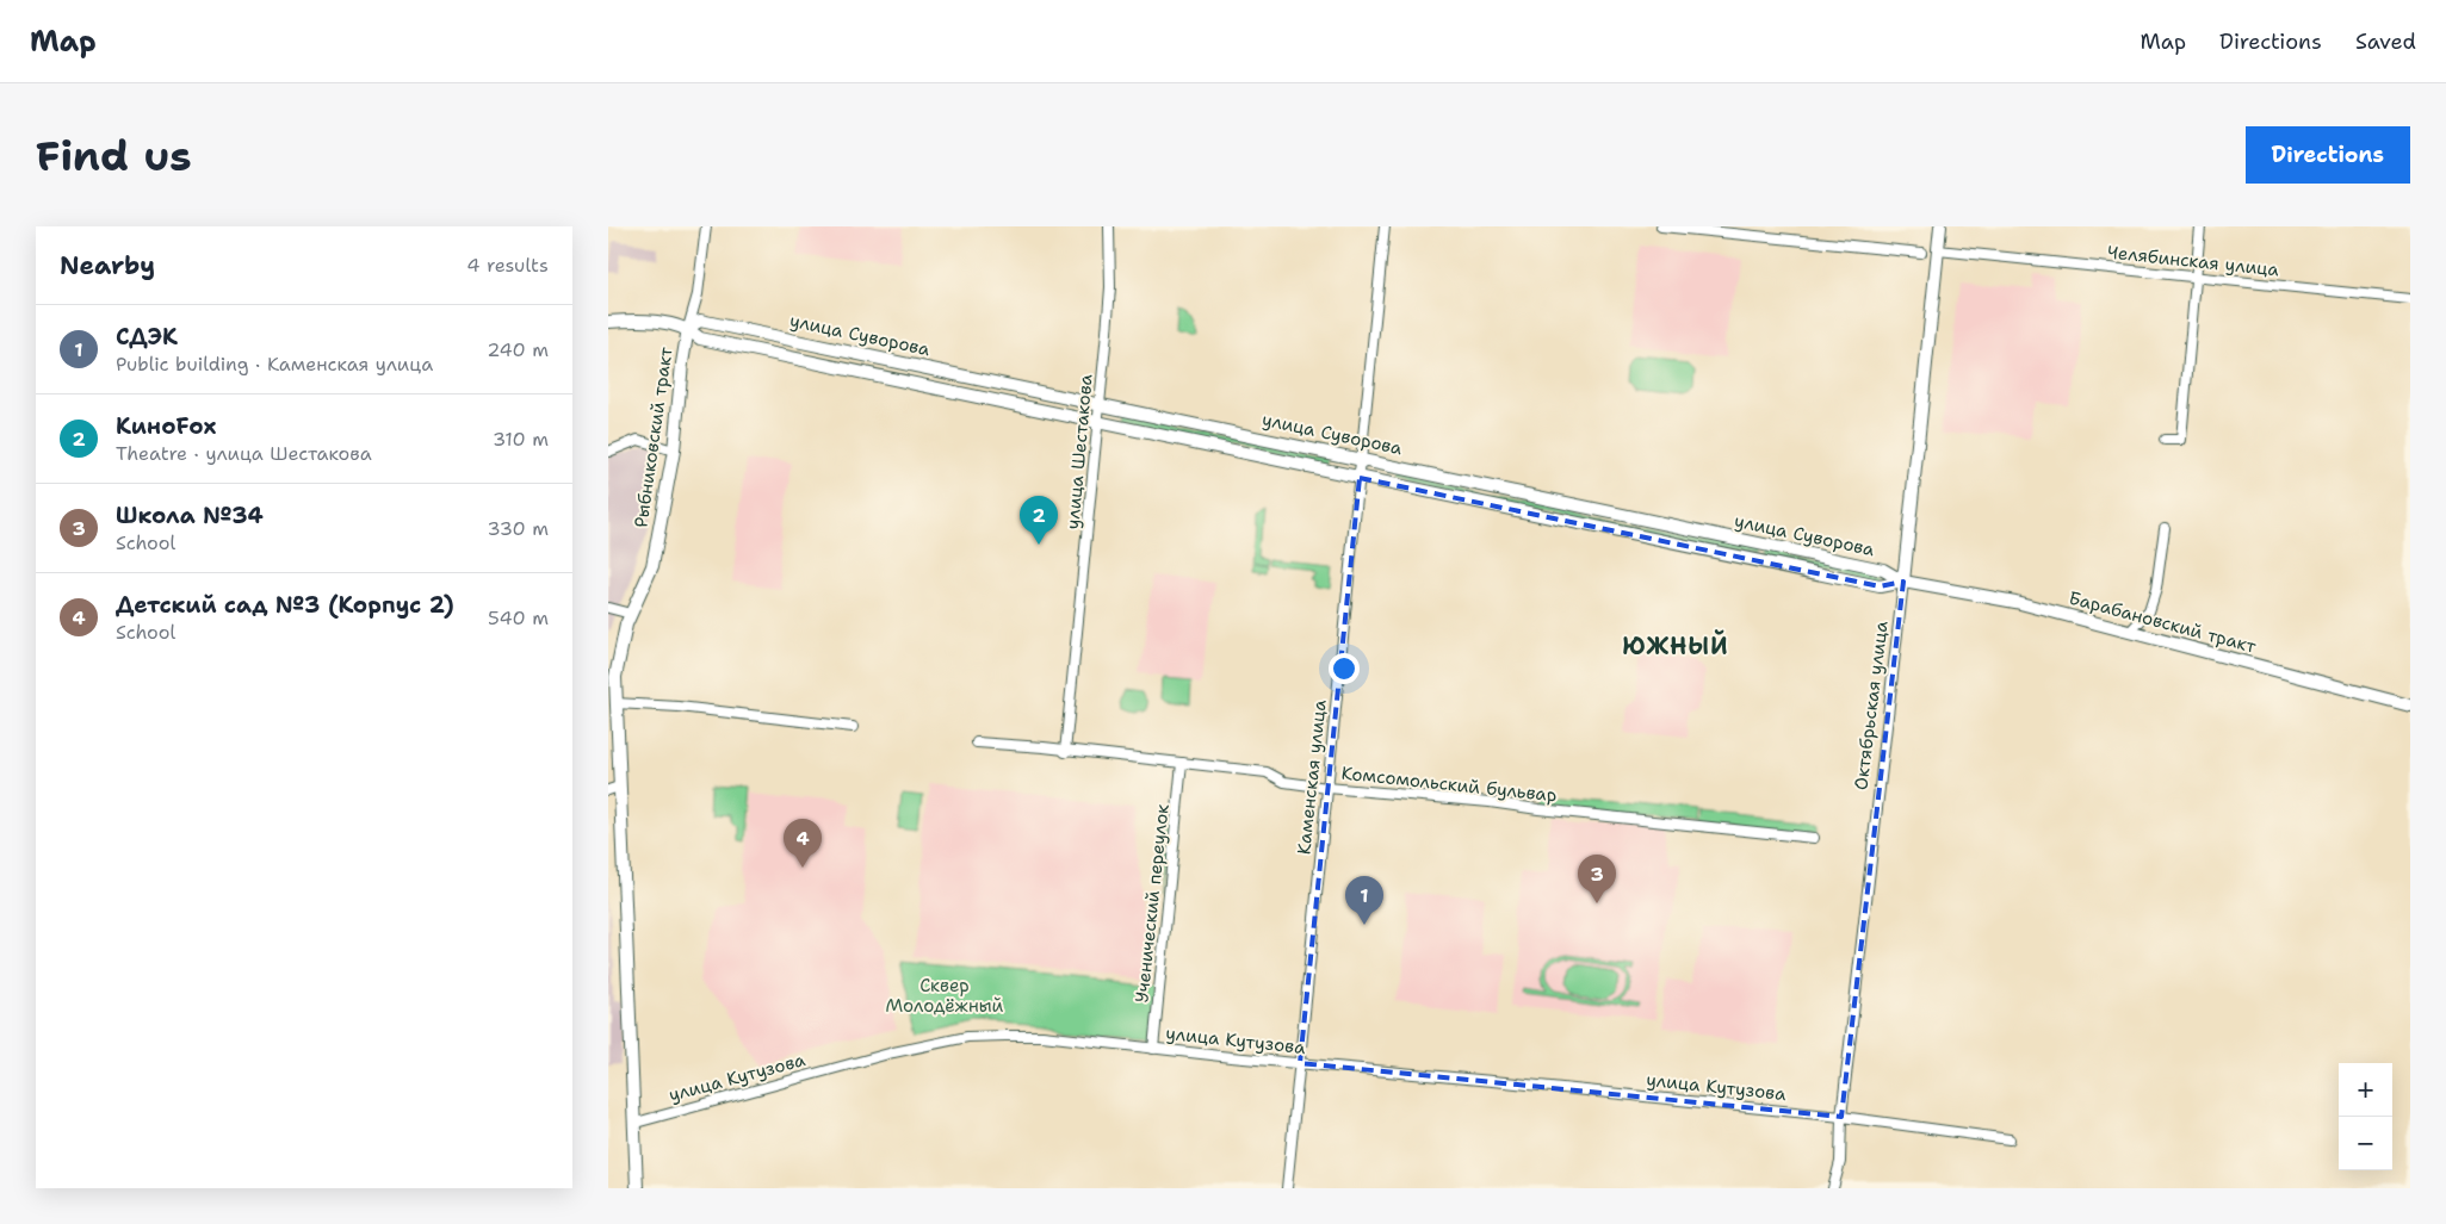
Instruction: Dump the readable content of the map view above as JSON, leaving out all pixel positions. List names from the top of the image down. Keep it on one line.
{"streets":{"main road":["улица Суворова","Рыбниковский тракт","Барабановский тракт","Октябрьская улица"],"street":["Челябинская улица","улица Шестакова","Каменская улица","Комсомольский бульвар","Ученический переулок","улица Кутузова"]},"crossings":[["Челябинская улица","Октябрьская улица"],["улица Суворова","Рыбниковский тракт"],["улица Суворова","улица Шестакова"],["улица Суворова","Барабановский тракт"],["улица Суворова","Октябрьская улица"],["улица Суворова","Каменская улица"],["Рыбниковский тракт","улица Кутузова"],["улица Шестакова","Комсомольский бульвар"],["Барабановский тракт","Октябрьская улица"],["Октябрьская улица","улица Кутузова"],["Каменская улица","Комсомольский бульвар"],["Каменская улица","улица Кутузова"],["Комсомольский бульвар","Ученический переулок"],["Ученический переулок","улица Кутузова"]],"districts":["ЮЖНЫЙ"],"parks":["Сквер Молодёжный"],"page":{"header":"Map","nav":["Map","Directions","Saved"],"buttons":"Directions","title":"Find us","heading":["Nearby","4 results"],"list":[{"mark":"1","name":"СДЭК","note":"Public building · Каменская улица","value":"240 m"},{"mark":"2","name":"КиноFox","note":"Theatre · улица Шестакова","value":"310 m"},{"mark":"3","name":"Школа №34","note":"School","value":"330 m"},{"mark":"4","name":"Детский сад №3 (Корпус 2)","note":"School","value":"540 m"}],"pins":["2","4","3","1"],"map_buttons":["+","−"]}}
